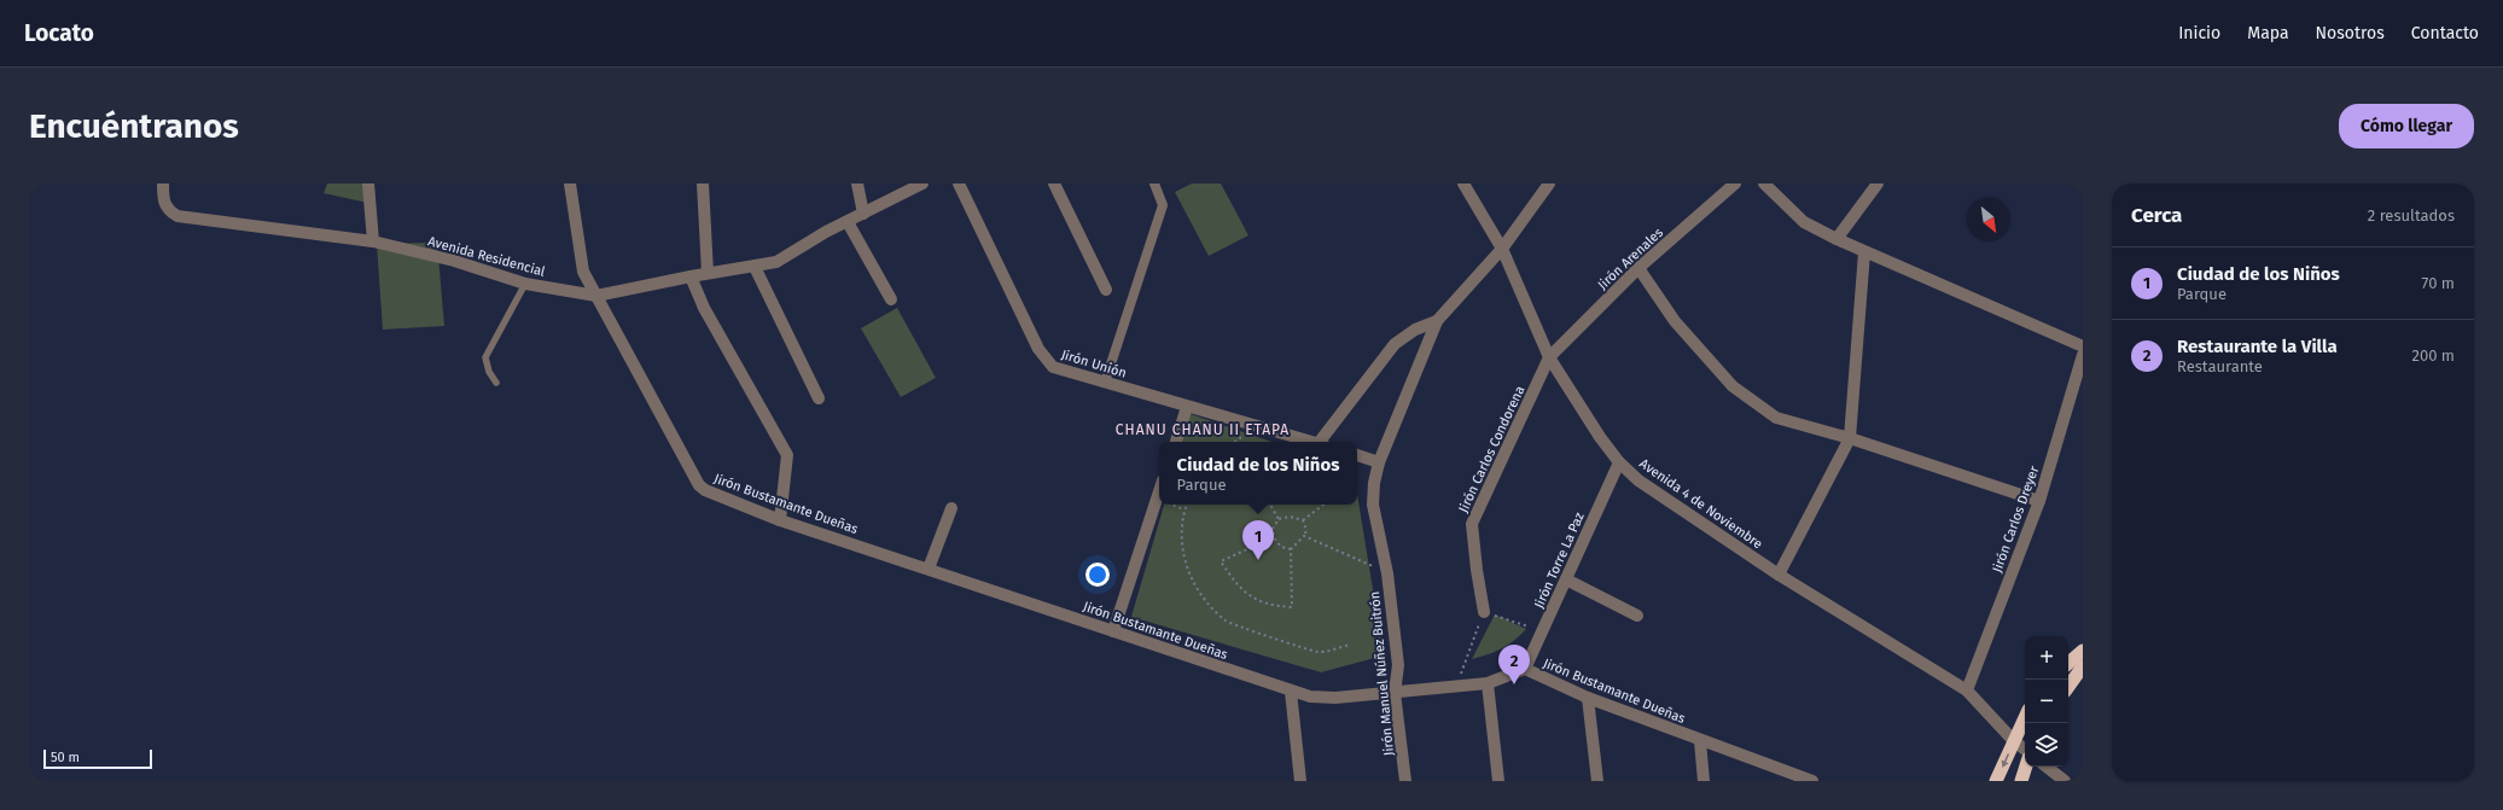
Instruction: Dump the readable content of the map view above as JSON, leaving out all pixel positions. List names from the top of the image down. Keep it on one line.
{"streets":{"street":["Avenida Residencial","Jirón Arenales","Jirón Unión","Jirón Carlos Condorena","Jirón Bustamante Dueñas","Avenida 4 de Noviembre","Jirón Carlos Dreyer","Jirón Torre La Paz","Jirón Manuel Núñez Buitrón"]},"crossings":[["Avenida Residencial","Jirón Bustamante Dueñas"],["Jirón Arenales","Jirón Carlos Condorena"],["Jirón Arenales","Avenida 4 de Noviembre"],["Jirón Carlos Condorena","Avenida 4 de Noviembre"],["Jirón Bustamante Dueñas","Jirón Torre La Paz"],["Jirón Bustamante Dueñas","Jirón Manuel Núñez Buitrón"],["Avenida 4 de Noviembre","Jirón Carlos Dreyer"],["Avenida 4 de Noviembre","Jirón Torre La Paz"],["Avenida 4 de Noviembre","Jirón Manuel Núñez Buitrón"]],"districts":["CHANU CHANU II ETAPA"],"scale_bar":"50 m","north":"bottom right","page":{"header":"Locato","nav":["Inicio","Mapa","Nosotros","Contacto"],"buttons":"Cómo llegar","title":"Encuéntranos","heading":["Cerca","2 resultados"],"list":[{"mark":"1","name":"Ciudad de los Niños","note":"Parque","value":"70 m"},{"mark":"2","name":"Restaurante la Villa","note":"Restaurante","value":"200 m"}],"popup":["Ciudad de los Niños","Parque"],"pins":["1","2"],"map_buttons":["+","−"],"scale":"50 m"}}
